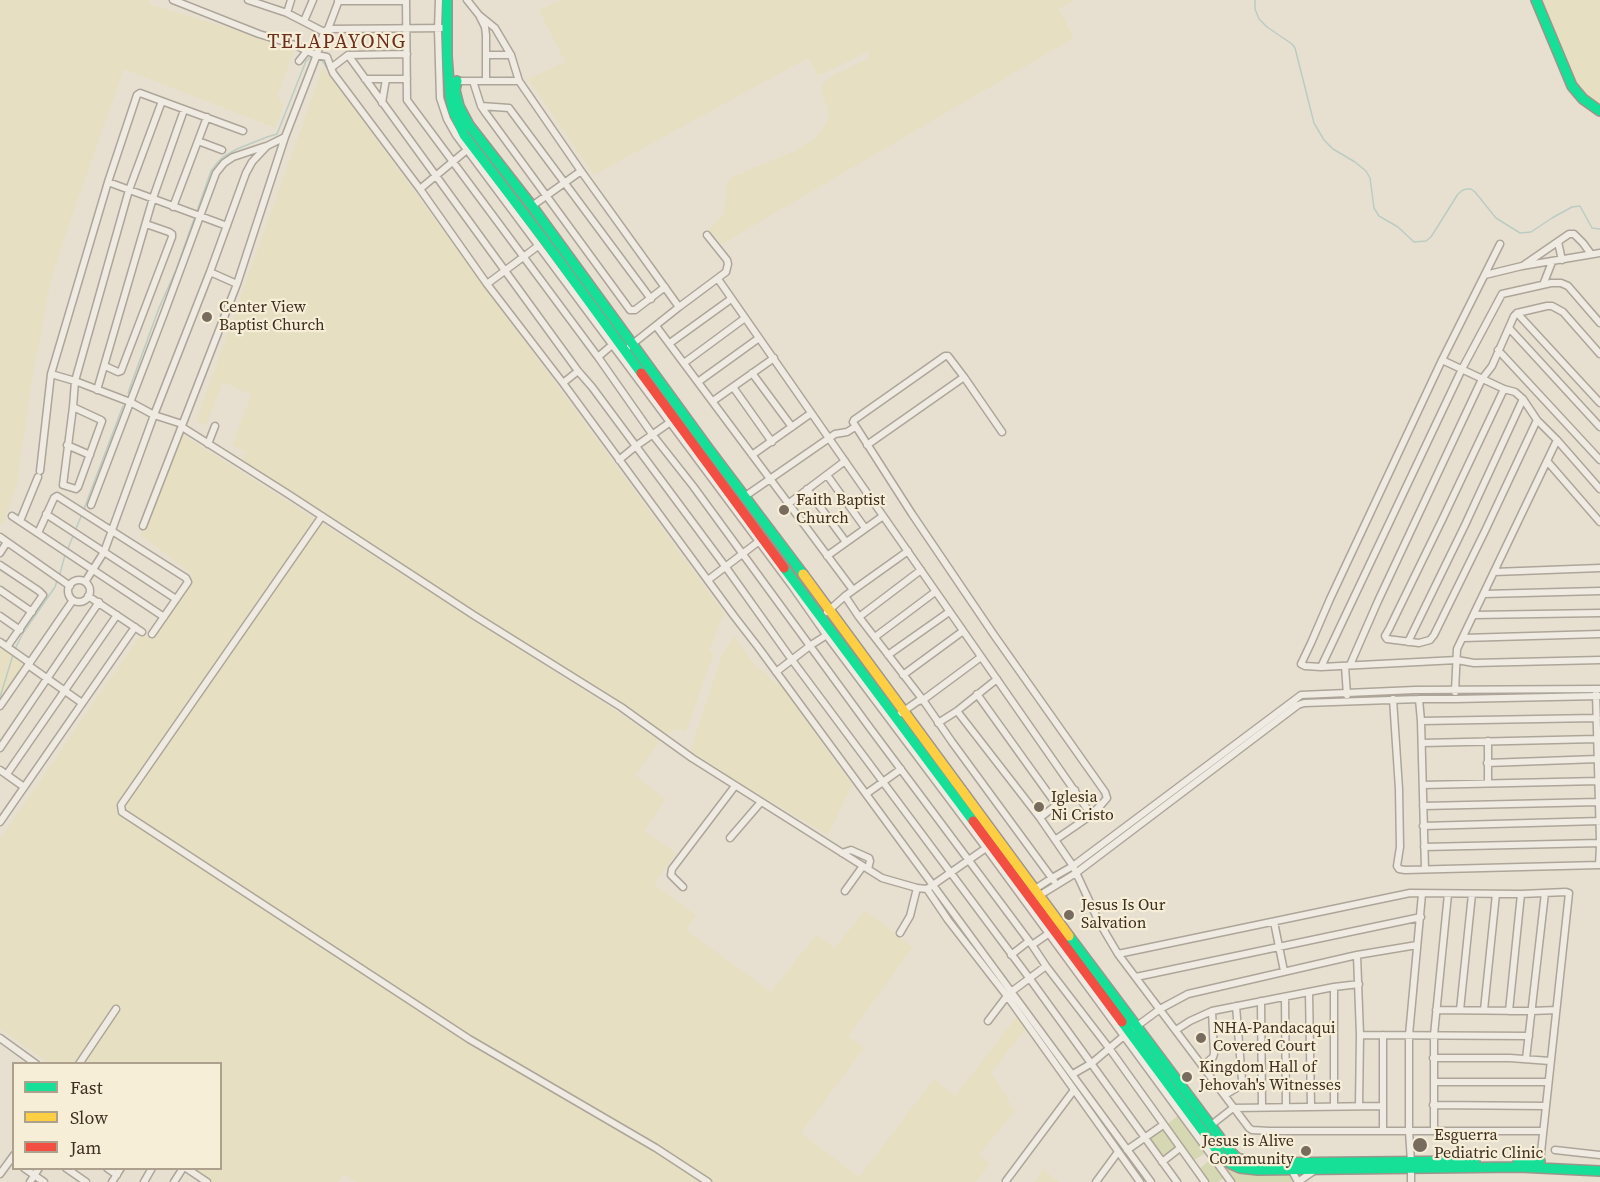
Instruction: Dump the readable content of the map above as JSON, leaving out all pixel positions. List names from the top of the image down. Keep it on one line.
{"districts":["TELAPAYONG"],"places":["Center View Baptist Church","Faith Baptist Church","Iglesia Ni Cristo","Jesus Is Our Salvation","NHA-Pandacaqui Covered Court","Kingdom Hall of Jehovah's Witnesses","Esguerra Pediatric Clinic","Jesus is Alive Community"],"legend":["Fast","Slow","Jam"]}
